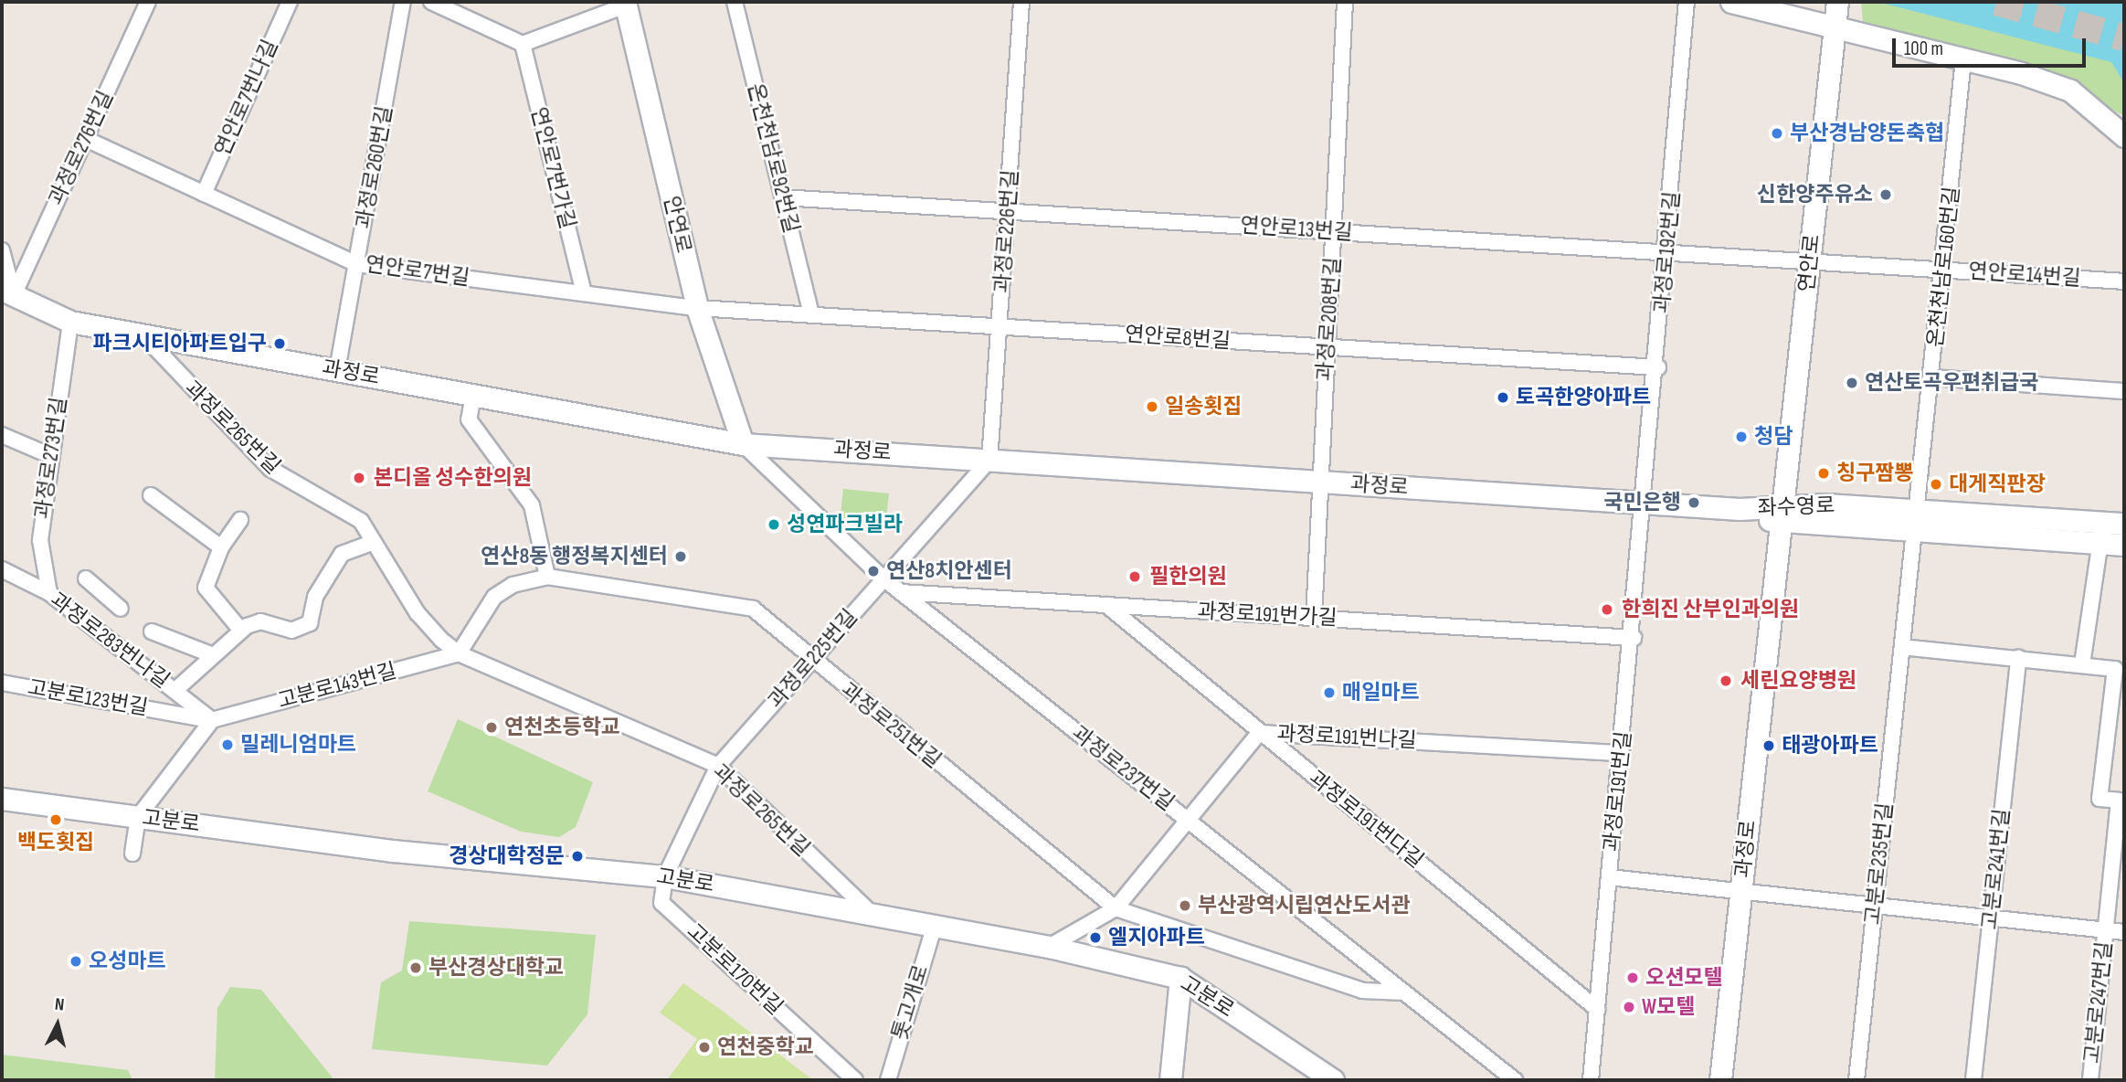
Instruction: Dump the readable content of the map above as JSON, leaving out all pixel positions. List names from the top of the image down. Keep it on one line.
{"streets":{"main road":["안연로","연안로","과정로","좌수영로","고분로"],"street":["연안로7번나길","과정로276번길","온천천남로92번길","과정로260번길","연안로7번가길","연안로13번길","과정로226번길","과정로192번길","온천천남로160번길","연안로7번길","연안로14번길","과정로208번길","연안로8번길","과정로265번길","과정로273번길","과정로191번가길","과정로283번나길","과정로225번길","고분로143번길","고분로123번길","과정로251번길","과정로191번나길","과정로237번길","과정로191번길","과정로191번다길","고분로235번길","고분로241번길","고분로170번길","톳고개로","고분로247번길"]},"crossings":[["연안로7번나길","연안로7번길"],["과정로276번길","연안로7번길"],["과정로276번길","과정로"],["온천천남로92번길","연안로13번길"],["온천천남로92번길","연안로8번길"],["과정로260번길","연안로7번길"],["과정로260번길","과정로"],["연안로7번가길","연안로7번길"],["안연로","연안로7번길"],["안연로","연안로8번길"],["안연로","과정로"],["안연로","과정로237번길"],["연안로13번길","과정로226번길"],["연안로13번길","과정로192번길"],["연안로13번길","연안로"],["연안로13번길","연안로14번길"],["연안로13번길","과정로208번길"],["과정로226번길","연안로8번길"],["과정로226번길","과정로"],["과정로226번길","과정로225번길"],["과정로192번길","연안로8번길"],["과정로192번길","과정로"],["과정로192번길","과정로191번길"],["연안로","연안로14번길"],["연안로","과정로"],["연안로","좌수영로"],["온천천남로160번길","연안로14번길"],["온천천남로160번길","좌수영로"],["온천천남로160번길","고분로235번길"],["연안로7번길","연안로8번길"],["과정로208번길","연안로8번길"],["과정로208번길","과정로"],["과정로208번길","과정로191번가길"],["과정로","과정로265번길"],["과정로","과정로273번길"],["과정로","좌수영로"],["과정로","과정로225번길"],["과정로","과정로237번길"],["과정로","과정로191번길"],["과정로265번길","과정로225번길"],["과정로265번길","고분로143번길"],["과정로265번길","고분로"],["과정로273번길","과정로283번나길"],["좌수영로","고분로235번길"],["과정로191번가길","과정로237번길"],["과정로191번가길","과정로191번길"],["과정로191번가길","과정로191번다길"],["과정로283번나길","고분로143번길"],["과정로283번나길","고분로123번길"],["과정로225번길","과정로251번길"],["과정로225번길","과정로237번길"],["과정로225번길","고분로"],["과정로225번길","고분로170번길"],["고분로143번길","고분로123번길"],["과정로251번길","과정로191번나길"],["과정로251번길","과정로237번길"],["과정로191번나길","과정로237번길"],["과정로191번나길","과정로191번길"],["과정로191번나길","과정로191번다길"],["과정로191번나길","고분로"],["과정로191번길","과정로191번다길"],["고분로","고분로170번길"],["고분로","톳고개로"]],"places":["부산경남양돈축협","신한양주유소","파크시티아파트입구","연산토곡우편취급국","토곡한양아파트","일송횟집","청담","칭구짬뽕","본디올 성수한의원","대게직판장","국민은행","성연파크빌라","연산8동 행정복지센터","연산8치안센터","필한의원","한희진 산부인과의원","세린요양병원","매일마트","연천초등학교","밀레니엄마트","태광아파트","백도횟집","경상대학정문","부산광역시립연산도서관","엘지아파트","오성마트","부산경상대학교","오션모텔","W모텔","연천중학교"],"scale_bar":"100 m","north":"top"}
